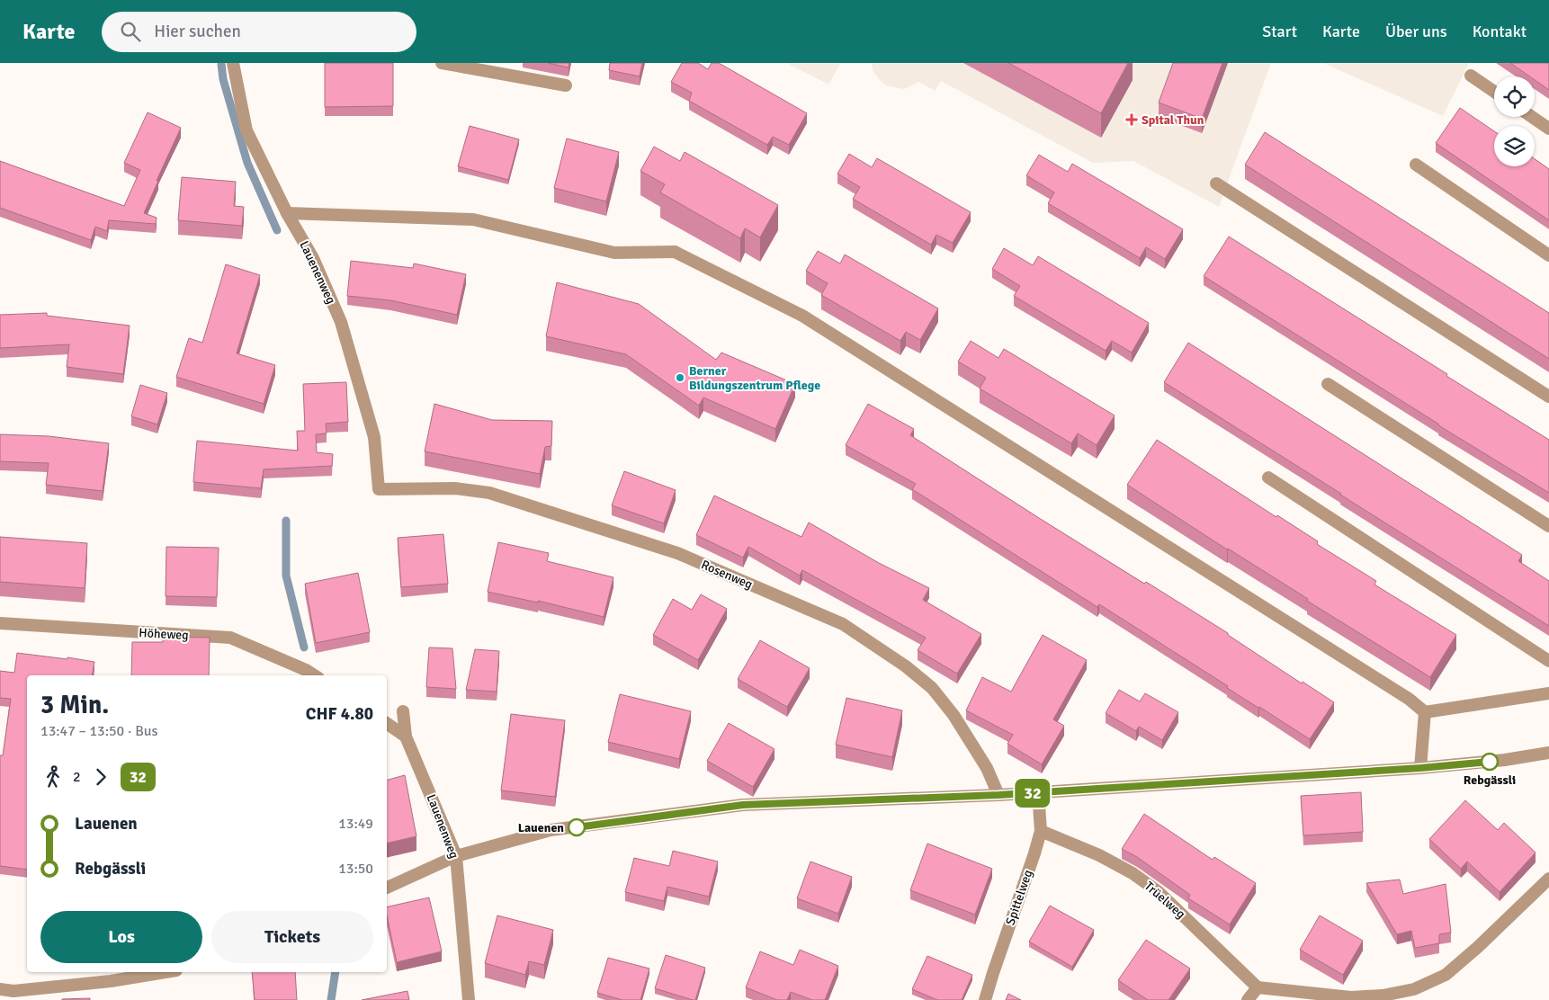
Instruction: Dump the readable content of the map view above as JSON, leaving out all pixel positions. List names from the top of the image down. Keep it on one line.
{"streets":{"street":["Lauenenweg","Rosenweg","Höheweg","Spittelweg","Trüelweg"]},"crossings":[["Lauenenweg","Rosenweg"],["Spittelweg","Trüelweg"]],"places":{"health":["Spital Thun"],"other":["Berner Bildungszentrum Pflege","Rebgässli","Lauenen"]},"lines":["bus line 32"],"page":{"header":"Karte","search":"Hier suchen","nav":["Start","Karte","Über uns","Kontakt"],"on_map":"32","heading":["3 Min.","13:47 – 13:50 · Bus","CHF 4.80"],"legs":["2","32"],"list":[{"name":"Lauenen","value":"13:49"},{"name":"Rebgässli","value":"13:50"}],"buttons":["Los","Tickets"]}}
